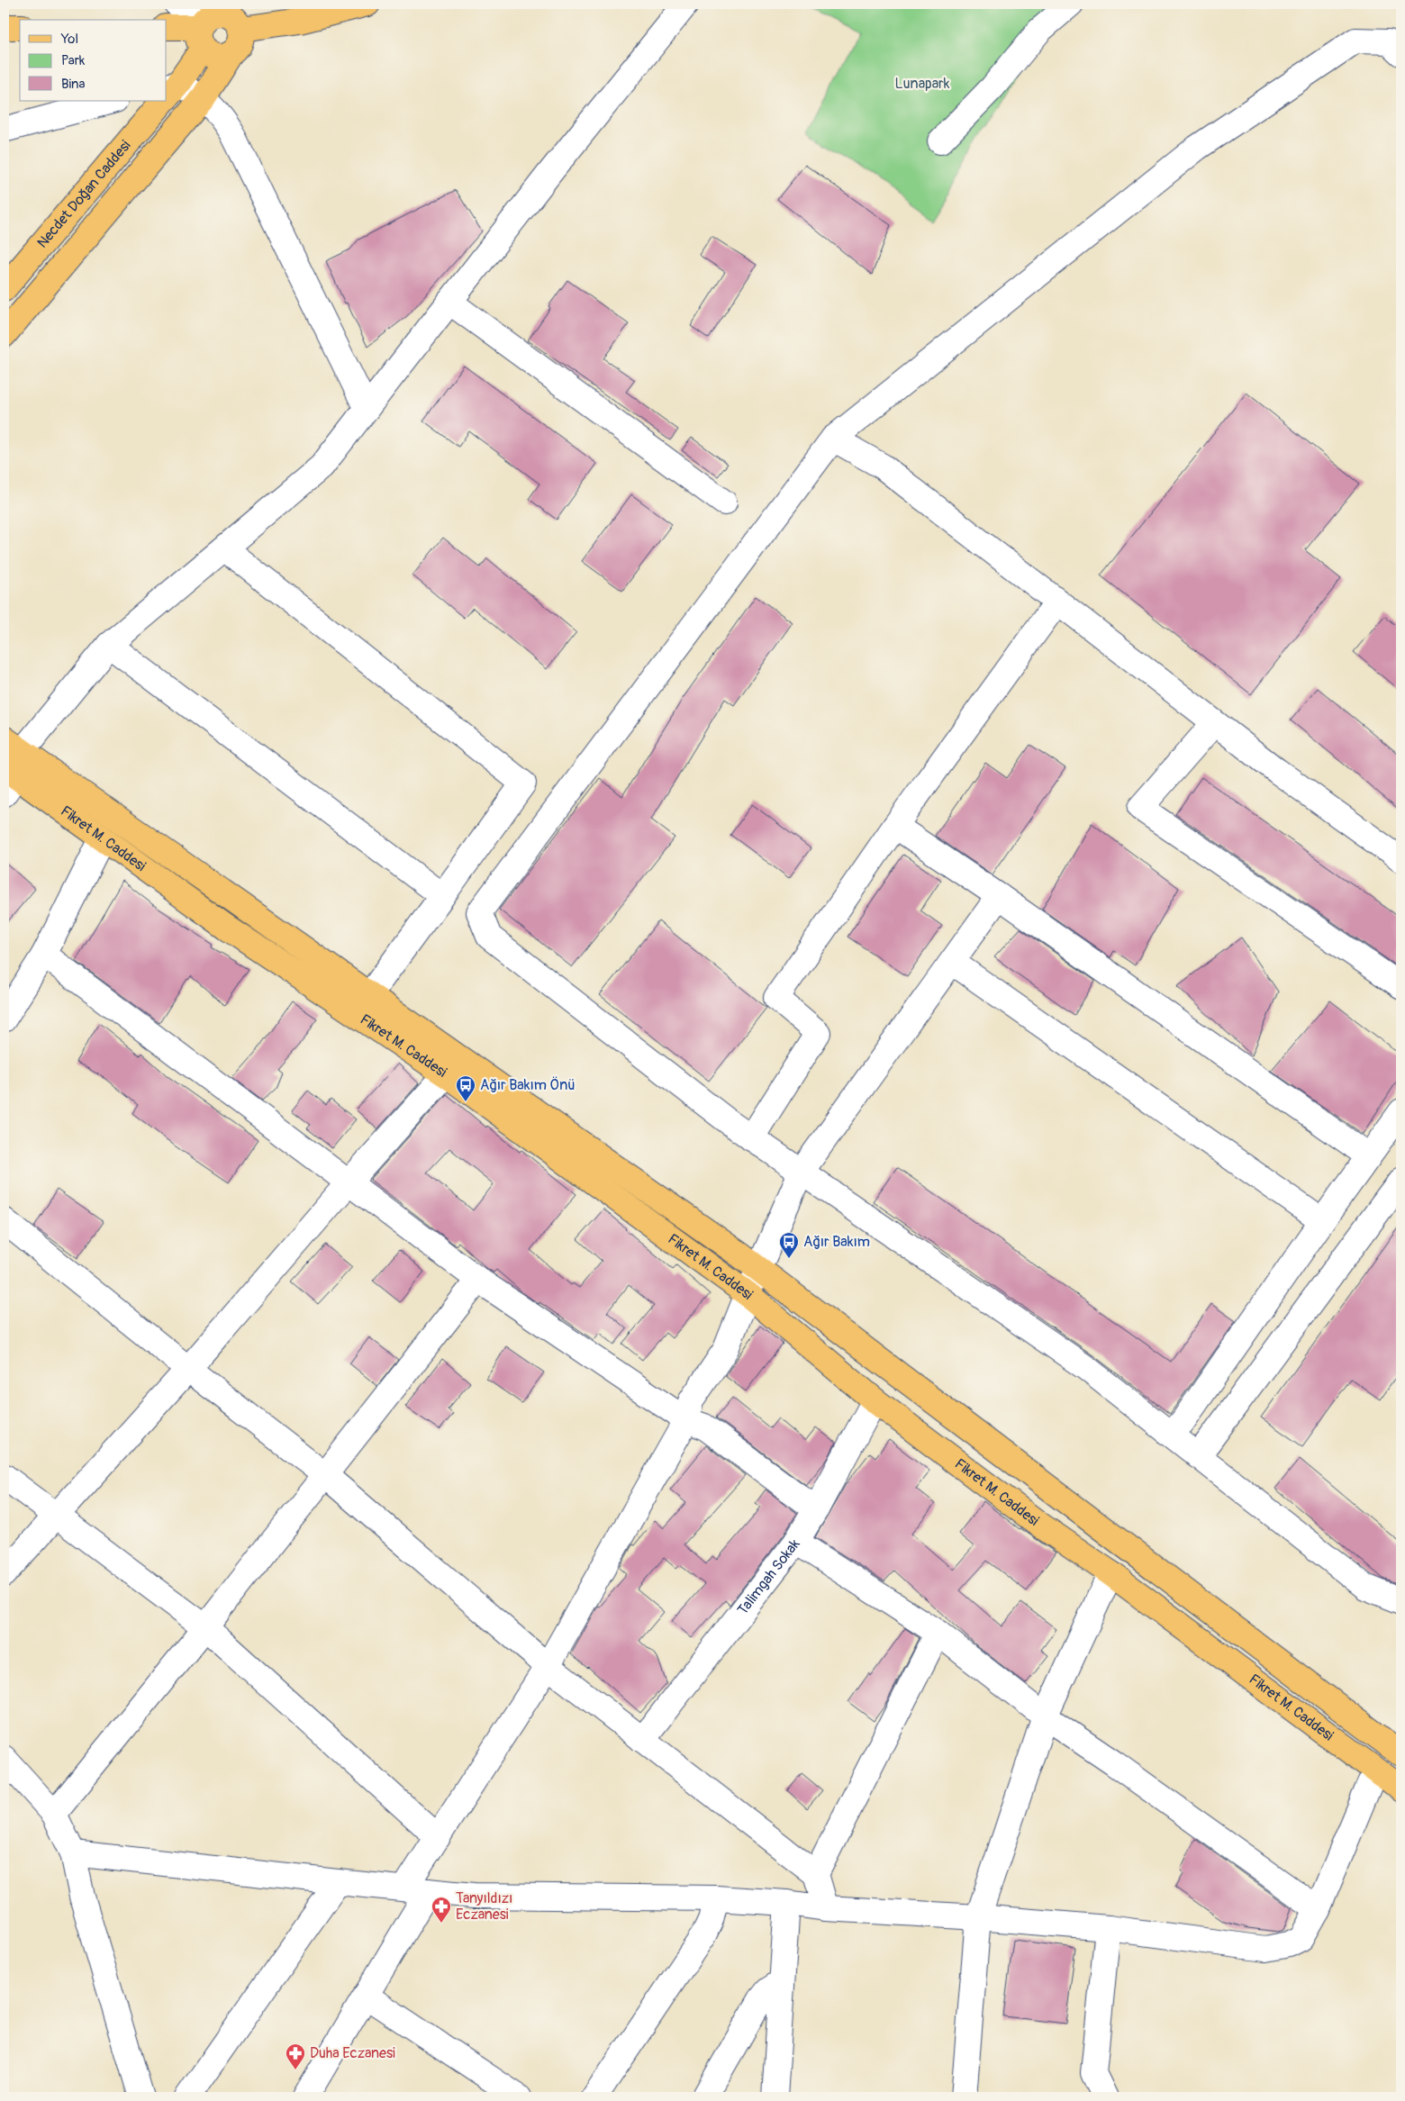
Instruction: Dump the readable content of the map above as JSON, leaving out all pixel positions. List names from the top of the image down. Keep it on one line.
{"streets":{"main road":["Necdet Doğan Caddesi","Fikret M. Caddesi"],"street":["Talimgah Sokak"]},"crossings":[["Fikret M. Caddesi","Talimgah Sokak"]],"parks":["Lunapark"],"places":{"bus stop":["Ağır Bakım Önü","Ağır Bakım"],"pharmacy":["Tanyıldızı Eczanesi","Duha Eczanesi"]},"legend":["Yol","Park","Bina"]}
